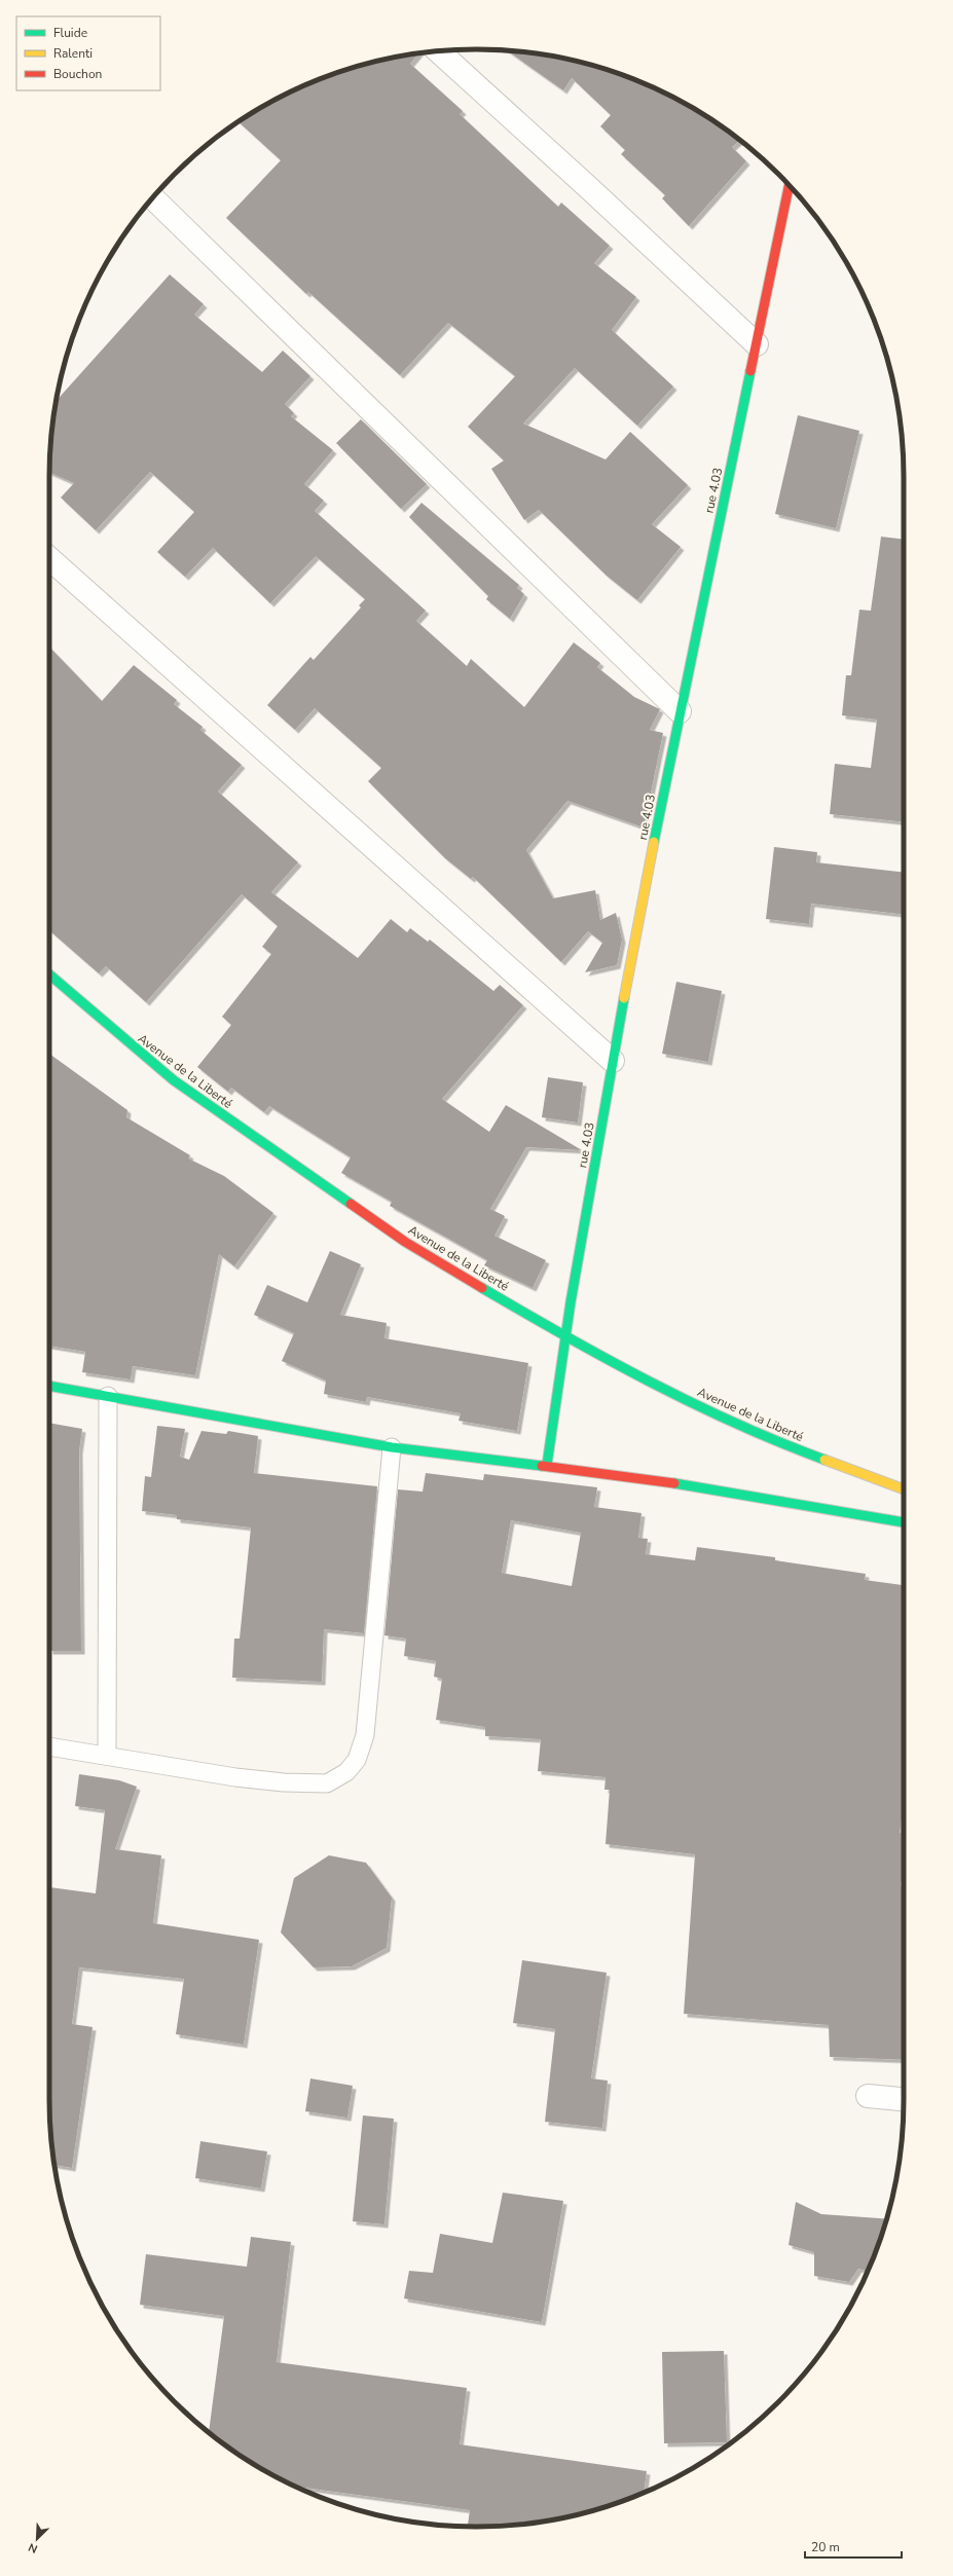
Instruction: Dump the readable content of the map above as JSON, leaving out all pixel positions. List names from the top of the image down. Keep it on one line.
{"streets":{"street":["rue 4.03","Avenue de la Liberté"]},"crossings":[["rue 4.03","Avenue de la Liberté"]],"legend":["Fluide","Ralenti","Bouchon"],"scale_bar":"20 m","north":"bottom left"}
